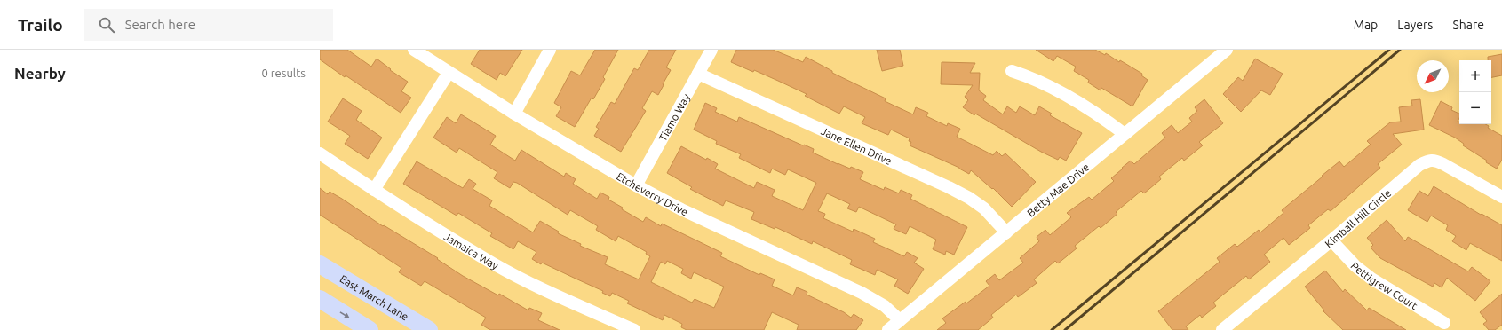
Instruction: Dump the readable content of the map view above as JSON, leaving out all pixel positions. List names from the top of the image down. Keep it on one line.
{"streets":{"main road":["East March Lane"],"street":["Tiamo Way","Jane Ellen Drive","Betty Mae Drive","Etcheverry Drive","Kimball Hill Circle","Jamaica Way","Pettigrew Court"]},"crossings":[["Tiamo Way","Jane Ellen Drive"],["Tiamo Way","Etcheverry Drive"],["Jane Ellen Drive","Betty Mae Drive"],["Betty Mae Drive","Etcheverry Drive"],["Kimball Hill Circle","Pettigrew Court"]],"north":"bottom left","page":{"header":"Trailo","search":"Search here","nav":["Map","Layers","Share"],"heading":["Nearby","0 results"],"map_buttons":["+","−"]}}
